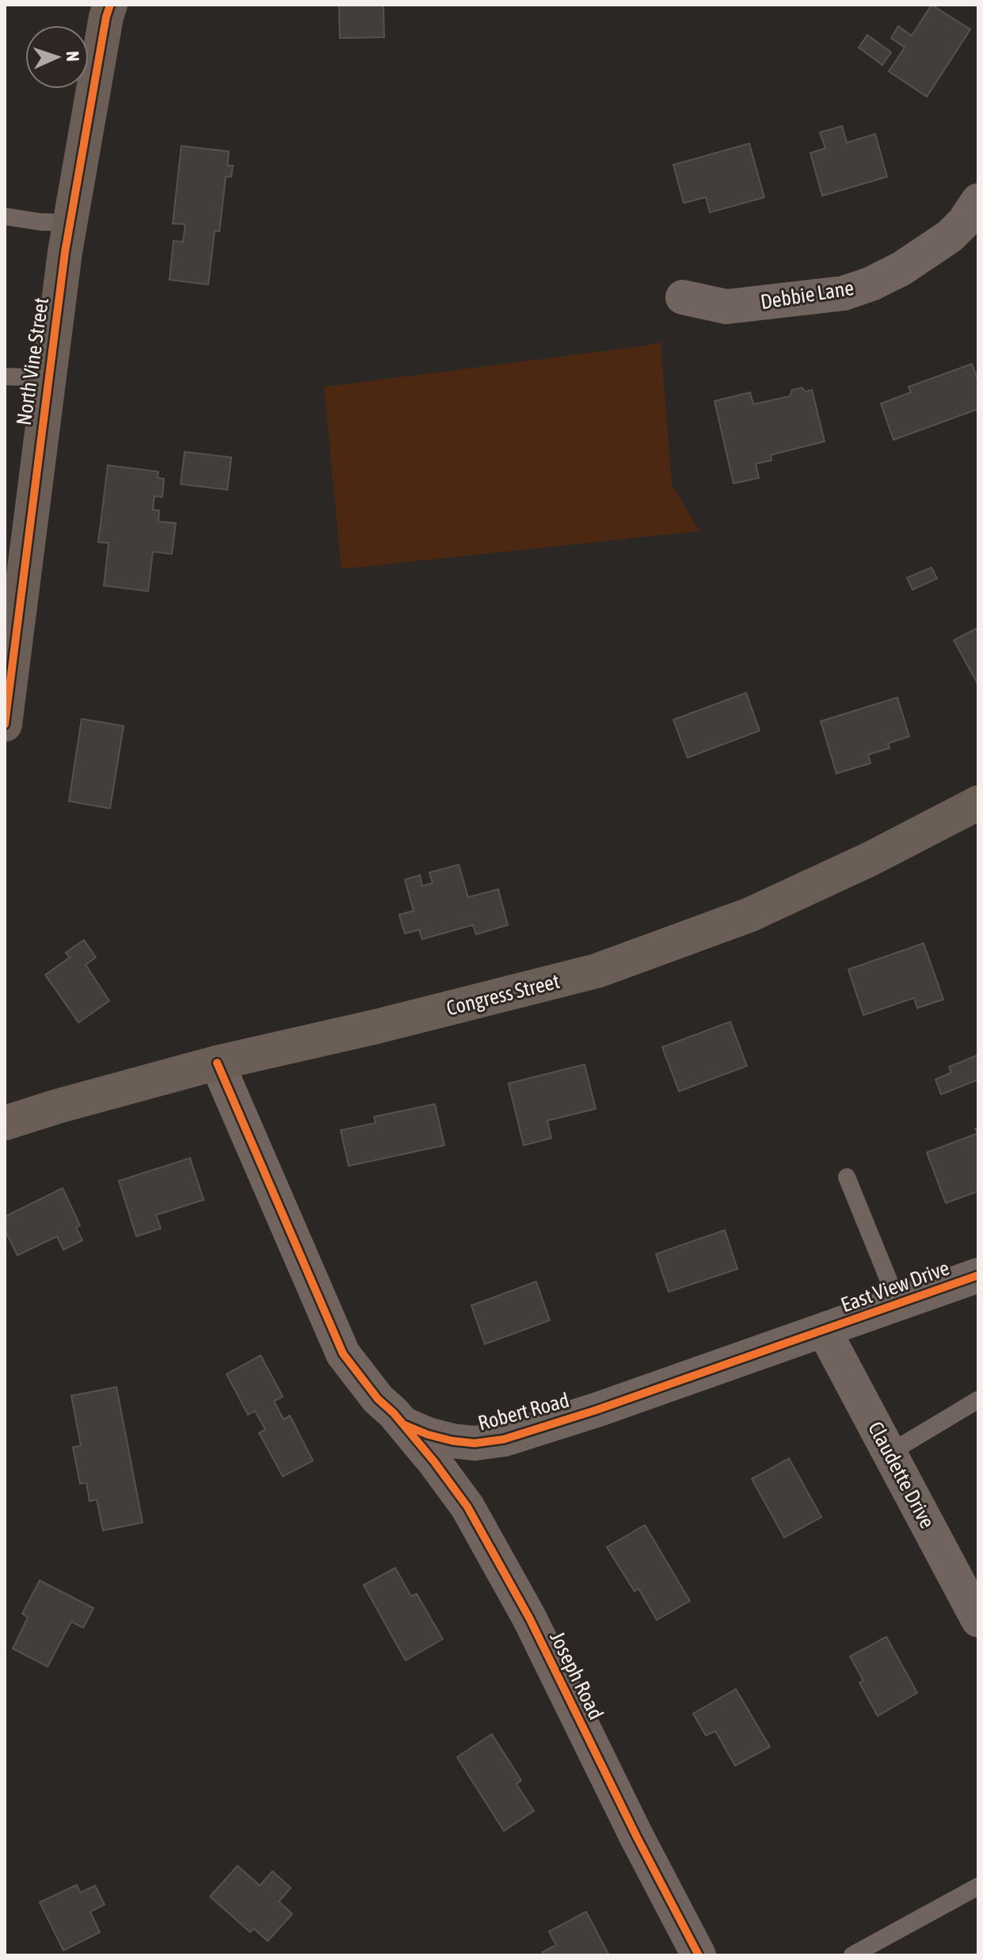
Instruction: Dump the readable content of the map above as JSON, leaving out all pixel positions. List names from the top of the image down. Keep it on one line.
{"streets":{"main road":["North Vine Street","Congress Street"],"street":["Debbie Lane","East View Drive","Robert Road","Claudette Drive","Joseph Road"]},"crossings":[["Congress Street","Robert Road"],["East View Drive","Robert Road"],["East View Drive","Claudette Drive"],["Robert Road","Claudette Drive"],["Robert Road","Joseph Road"]],"north":"right"}
